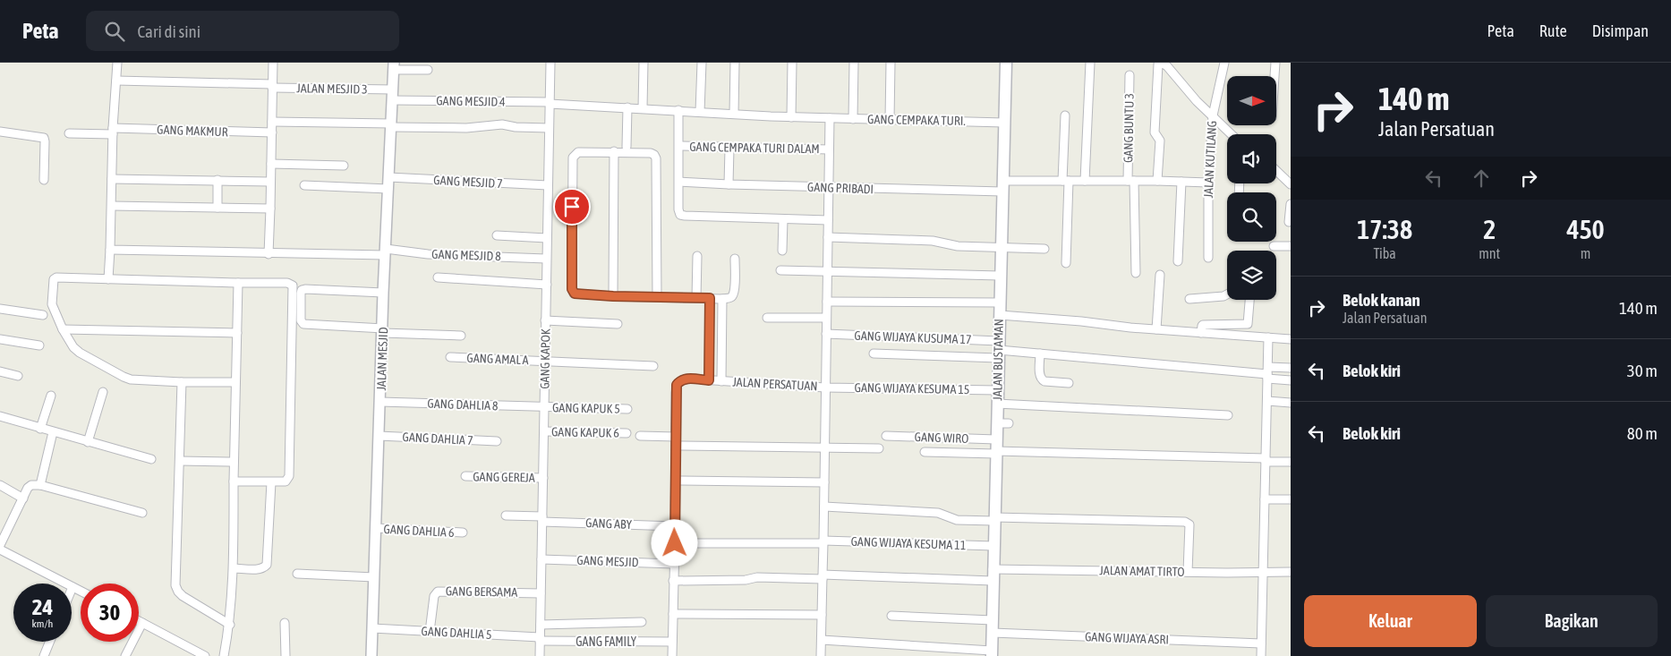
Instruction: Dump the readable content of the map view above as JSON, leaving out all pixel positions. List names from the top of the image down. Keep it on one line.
{"streets":{"main road":["JALAN BUSTAMAN"],"street":["JALAN MESJID 3","GANG MESJID 4","GANG CEMPAKA TURI.","GANG BUNTU 3","GANG MAKMUR","GANG CEMPAKA TURI DALAM","JALAN KUTILANG","GANG MESJID 7","GANG PRIBADI","GANG MESJID 8","GANG WIJAYA KUSUMA 17","JALAN MESJID","GANG AMAL A","GANG KAPOK","JALAN PERSATUAN","GANG WIJAYA KESUMA 15","GANG DAHLIA 8","GANG KAPUK 5","GANG KAPUK 6","GANG WIRO","GANG DAHLIA 7","GANG GEREJA","GANG ABY","GANG DAHLIA 6","GANG WIJAYA KESUMA 11","GANG MESJID","JALAN AMAT TIRTO","GANG BERSAMA","GANG DAHLIA 5","GANG WIJAYA ASRI","GANG FAMILY"]},"crossings":[["JALAN MESJID 3","GANG MESJID 4"],["JALAN MESJID 3","JALAN MESJID"],["GANG MESJID 4","GANG CEMPAKA TURI."],["GANG MESJID 4","JALAN MESJID"],["GANG MESJID 4","GANG KAPOK"],["GANG CEMPAKA TURI.","JALAN BUSTAMAN"],["GANG BUNTU 3","GANG PRIBADI"],["JALAN KUTILANG","GANG PRIBADI"],["GANG MESJID 7","JALAN MESJID"],["GANG MESJID 7","GANG KAPOK"],["GANG PRIBADI","JALAN BUSTAMAN"],["GANG MESJID 8","JALAN MESJID"],["GANG MESJID 8","GANG KAPOK"],["GANG WIJAYA KUSUMA 17","JALAN BUSTAMAN"],["JALAN MESJID","GANG DAHLIA 8"],["JALAN MESJID","GANG DAHLIA 7"],["JALAN MESJID","GANG DAHLIA 6"],["JALAN MESJID","GANG DAHLIA 5"],["GANG AMAL A","GANG KAPOK"],["GANG KAPOK","GANG DAHLIA 8"],["GANG KAPOK","GANG KAPUK 5"],["GANG KAPOK","GANG KAPUK 6"],["GANG KAPOK","GANG GEREJA"],["GANG KAPOK","GANG ABY"],["GANG KAPOK","GANG MESJID"],["GANG KAPOK","GANG BERSAMA"],["GANG KAPOK","GANG DAHLIA 5"],["GANG KAPOK","GANG FAMILY"],["JALAN BUSTAMAN","GANG WIJAYA KESUMA 15"],["JALAN BUSTAMAN","GANG WIRO"],["JALAN BUSTAMAN","GANG WIJAYA KESUMA 11"],["JALAN BUSTAMAN","JALAN AMAT TIRTO"],["JALAN BUSTAMAN","GANG WIJAYA ASRI"],["JALAN PERSATUAN","GANG WIJAYA KESUMA 15"],["JALAN PERSATUAN","GANG ABY"],["JALAN PERSATUAN","GANG WIJAYA KESUMA 11"],["JALAN PERSATUAN","GANG MESJID"],["JALAN PERSATUAN","JALAN AMAT TIRTO"],["JALAN PERSATUAN","GANG FAMILY"],["GANG DAHLIA 8","GANG KAPUK 5"],["GANG BERSAMA","GANG DAHLIA 5"],["GANG DAHLIA 5","GANG FAMILY"]],"north":"right","page":{"header":"Peta","search":"Cari di sini","nav":["Peta","Rute","Disimpan"],"turn":["140 m","Jalan Persatuan"],"eta":["17:38","Tiba","2","mnt","450","m"],"list":[{"name":"Belok kanan","note":"Jalan Persatuan","value":"140 m"},{"name":"Belok kiri","value":"30 m"},{"name":"Belok kiri","value":"80 m"}],"speed":"24 km/h","limit":"30","buttons":["Keluar","Bagikan"]}}
